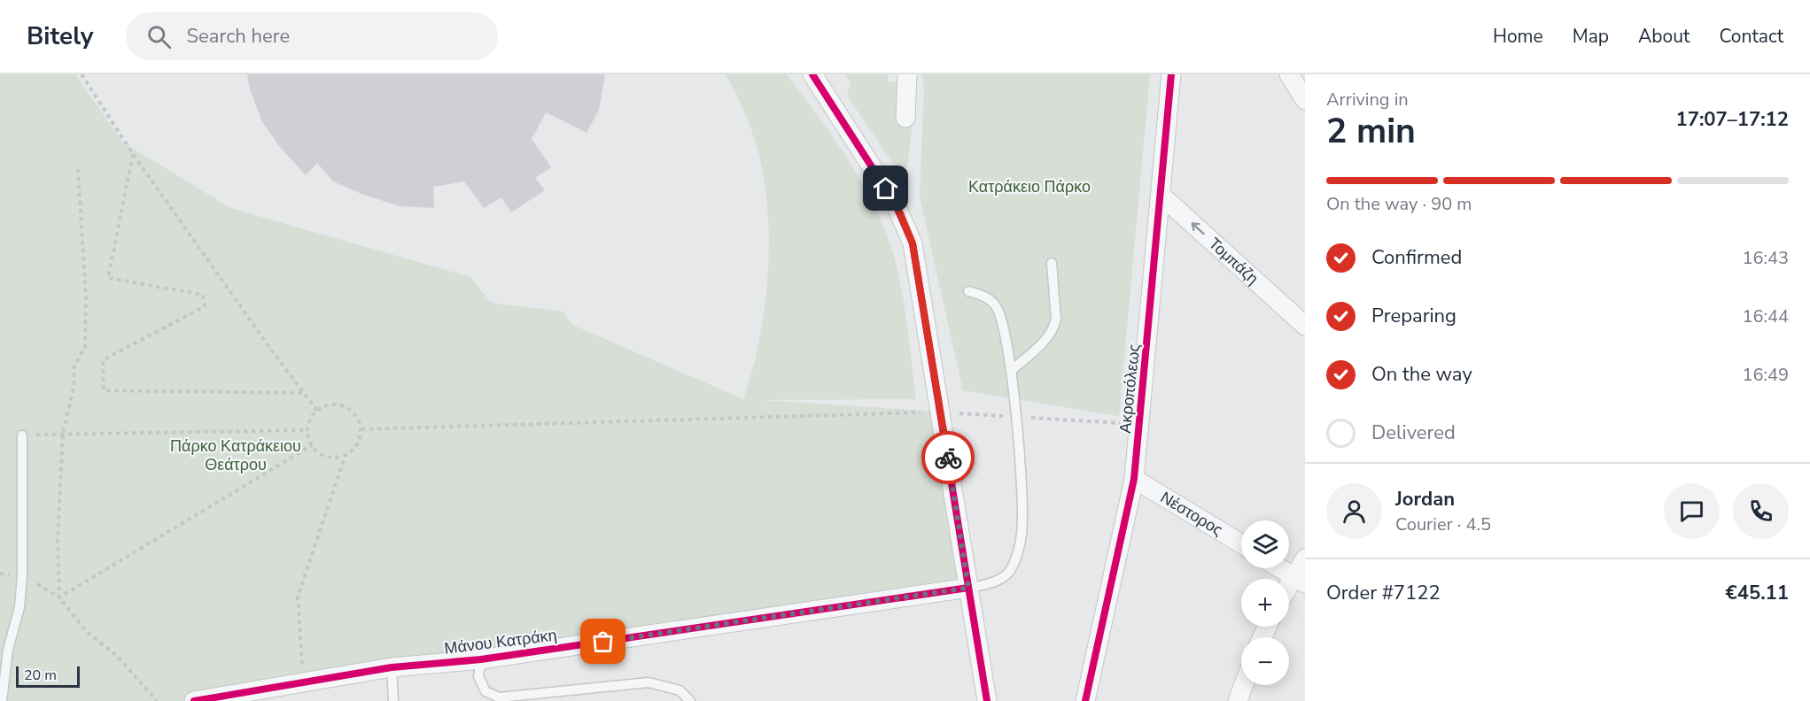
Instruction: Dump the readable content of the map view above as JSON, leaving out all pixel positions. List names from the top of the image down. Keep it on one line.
{"streets":{"street":["Τομπάζη","Ακροπόλεως","Νέστορος","Μάνου Κατράκη"]},"crossings":[["Τομπάζη","Ακροπόλεως"],["Ακροπόλεως","Νέστορος"]],"one_way":["Τομπάζη"],"parks":["Κατράκειο Πάρκο","Πάρκο Κατράκειου Θεάτρου"],"scale_bar":"20 m","page":{"header":"Bitely","search":"Search here","nav":["Home","Map","About","Contact"],"heading":["2 min","Arriving in","17:07–17:12"],"panel":["Jordan","Courier · 4.5","Order #7122","€45.11"],"bar":"On the way · 90 m","list":[["Confirmed","16:43"],["Preparing","16:44"],["On the way","16:49"],"Delivered"],"map_buttons":["+","−"],"scale":"20 m"}}
